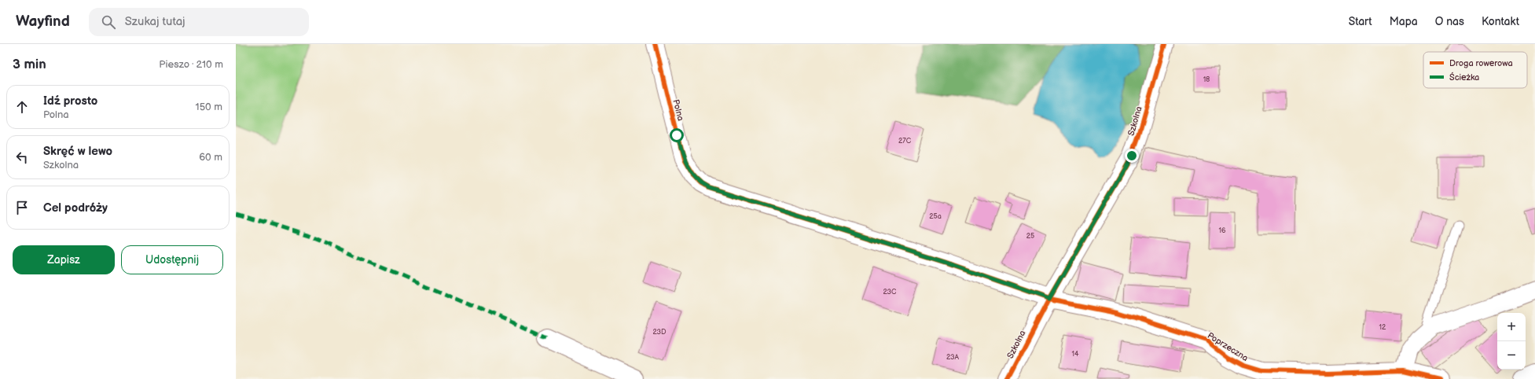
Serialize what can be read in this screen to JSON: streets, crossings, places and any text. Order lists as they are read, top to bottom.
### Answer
{
  "streets": {
    "street": ["Polna", "Szkolna", "Poprzeczna"]
  },
  "crossings": [
    ["Polna", "Szkolna"],
    ["Polna", "Poprzeczna"],
    ["Szkolna", "Poprzeczna"]
  ],
  "house_numbers": [
    "18",
    "27C",
    "25a",
    "16",
    "25",
    "23C",
    "12",
    "23D",
    "14",
    "23A"
  ],
  "legend": ["Droga rowerowa", "Ścieżka"],
  "page": {
    "header": "Wayfind",
    "search": "Szukaj tutaj",
    "nav": [
      "Start",
      "Mapa",
      "O nas",
      "Kontakt"
    ],
    "heading": ["3 min", "Pieszo · 210 m"],
    "list": [
      ["Idź prosto", "Polna", "150 m"],
      ["Skręć w lewo", "Szkolna", "60 m"],
      "Cel podróży"
    ],
    "buttons": ["Zapisz", "Udostępnij"],
    "map_buttons": ["+", "−"]
  }
}
